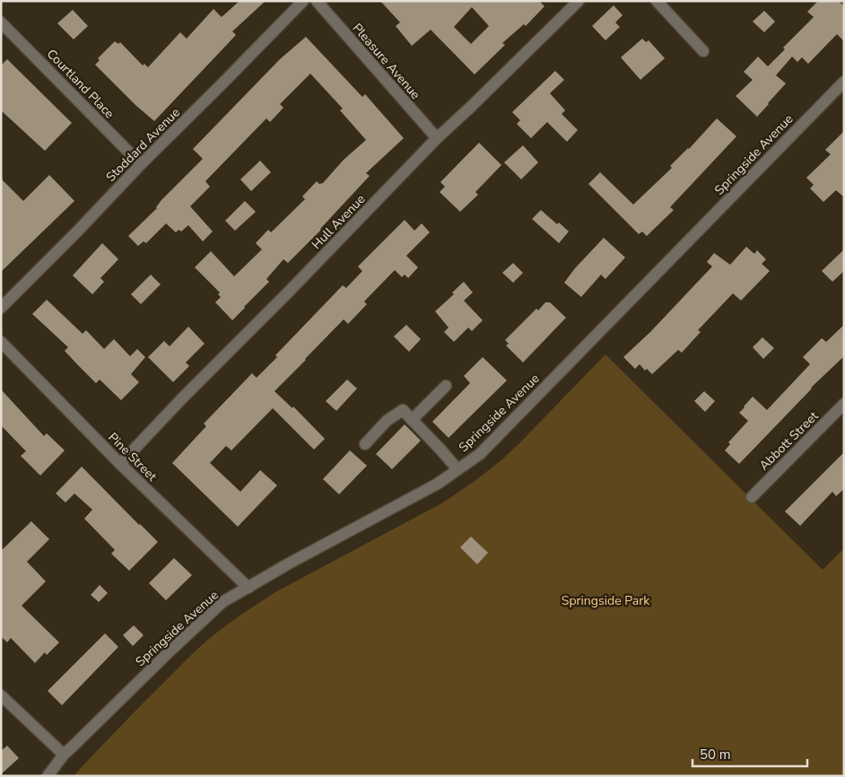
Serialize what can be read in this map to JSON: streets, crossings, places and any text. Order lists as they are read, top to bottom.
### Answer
{
  "streets": {
    "street": [
      "Pleasure Avenue",
      "Courtland Place",
      "Stoddard Avenue",
      "Springside Avenue",
      "Hull Avenue",
      "Abbott Street",
      "Pine Street"
    ]
  },
  "crossings": [
    ["Pleasure Avenue", "Hull Avenue"],
    ["Courtland Place", "Stoddard Avenue"],
    ["Springside Avenue", "Pine Street"],
    ["Hull Avenue", "Pine Street"]
  ],
  "parks": ["Springside Park"],
  "scale_bar": "50 m"
}
